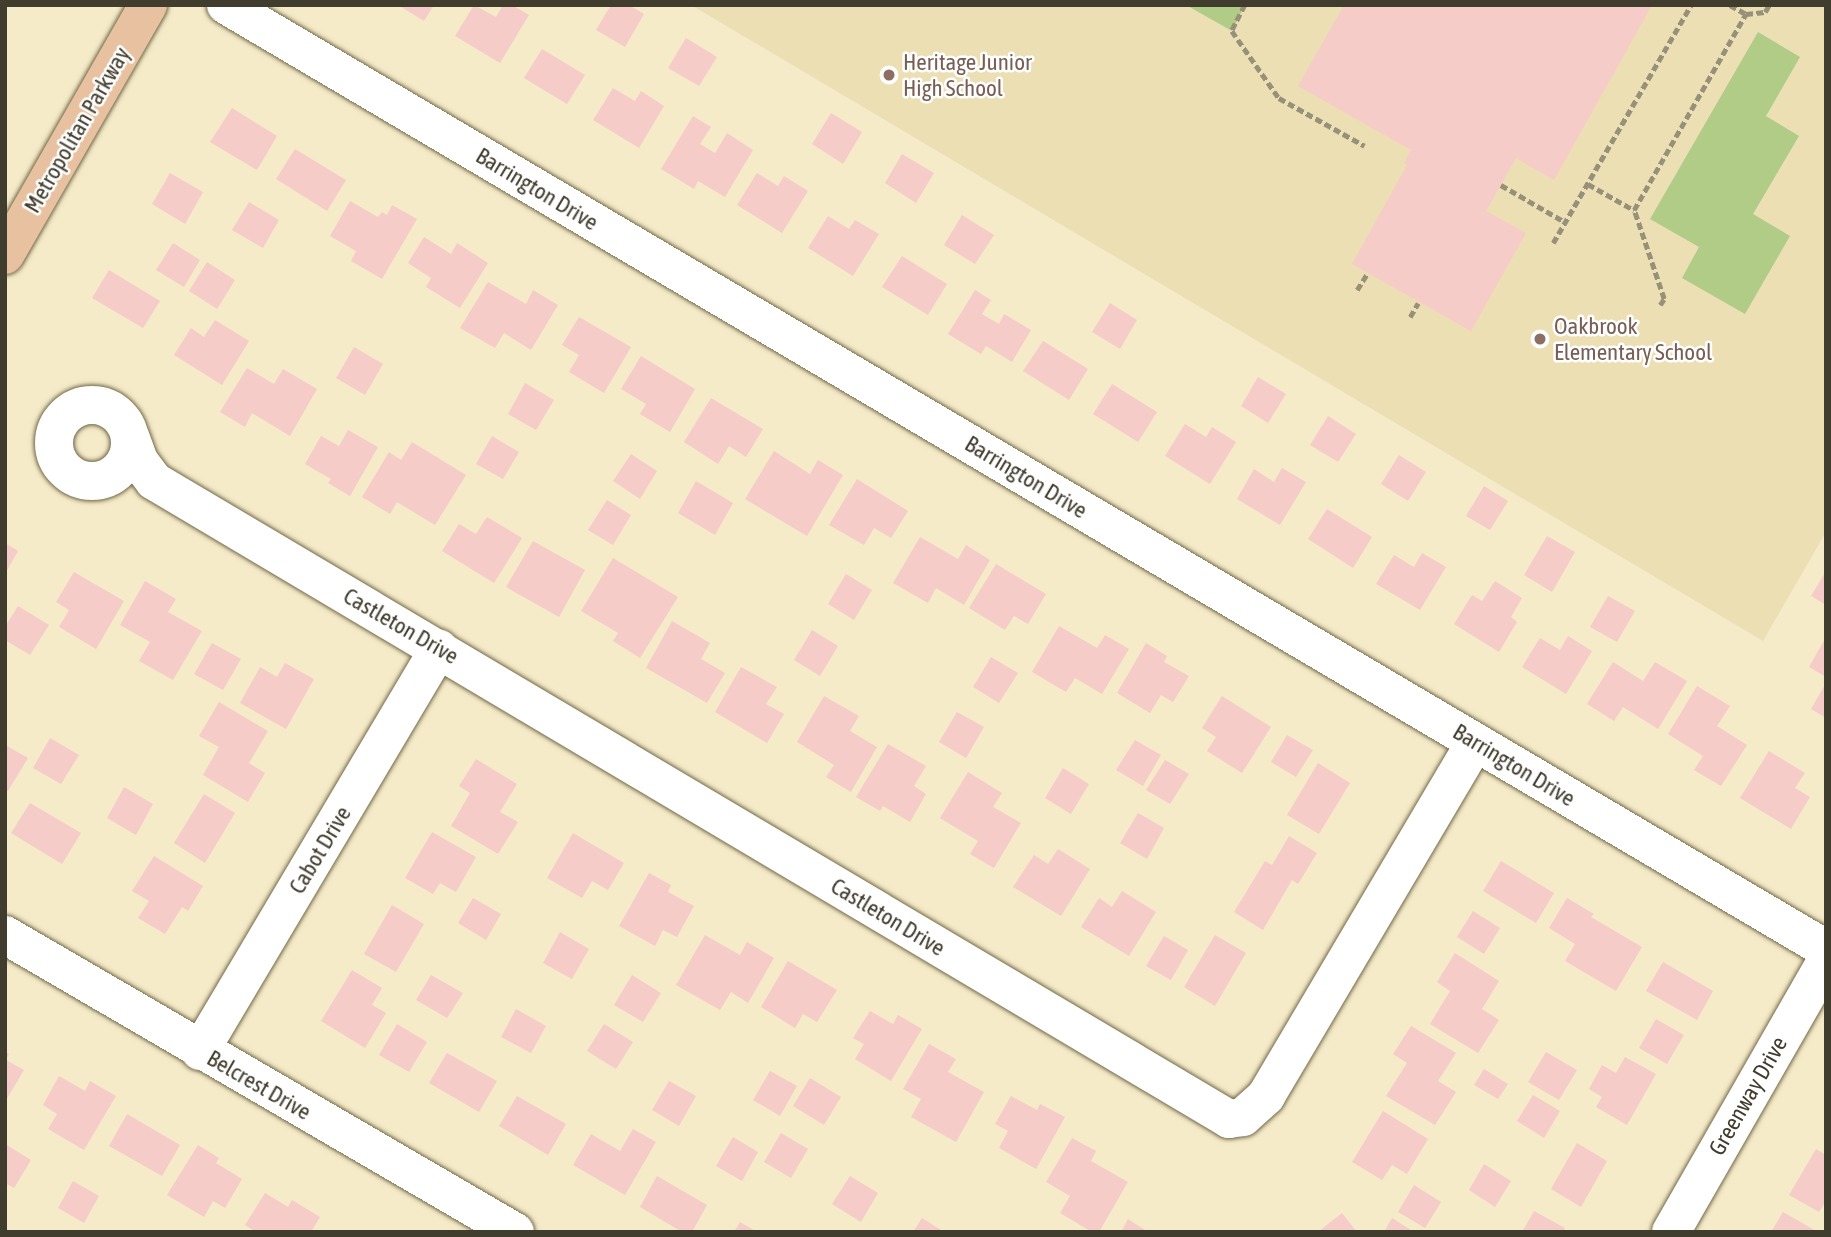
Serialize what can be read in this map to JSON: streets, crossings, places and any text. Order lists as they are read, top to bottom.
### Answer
{
  "streets": {
    "main road": ["Metropolitan Parkway"],
    "street": [
      "Barrington Drive",
      "Castleton Drive",
      "Cabot Drive",
      "Belcrest Drive",
      "Greenway Drive"
    ]
  },
  "crossings": [
    ["Barrington Drive", "Castleton Drive"],
    ["Castleton Drive", "Cabot Drive"],
    ["Cabot Drive", "Belcrest Drive"]
  ],
  "places": ["Heritage Junior High School", "Oakbrook Elementary School"]
}
